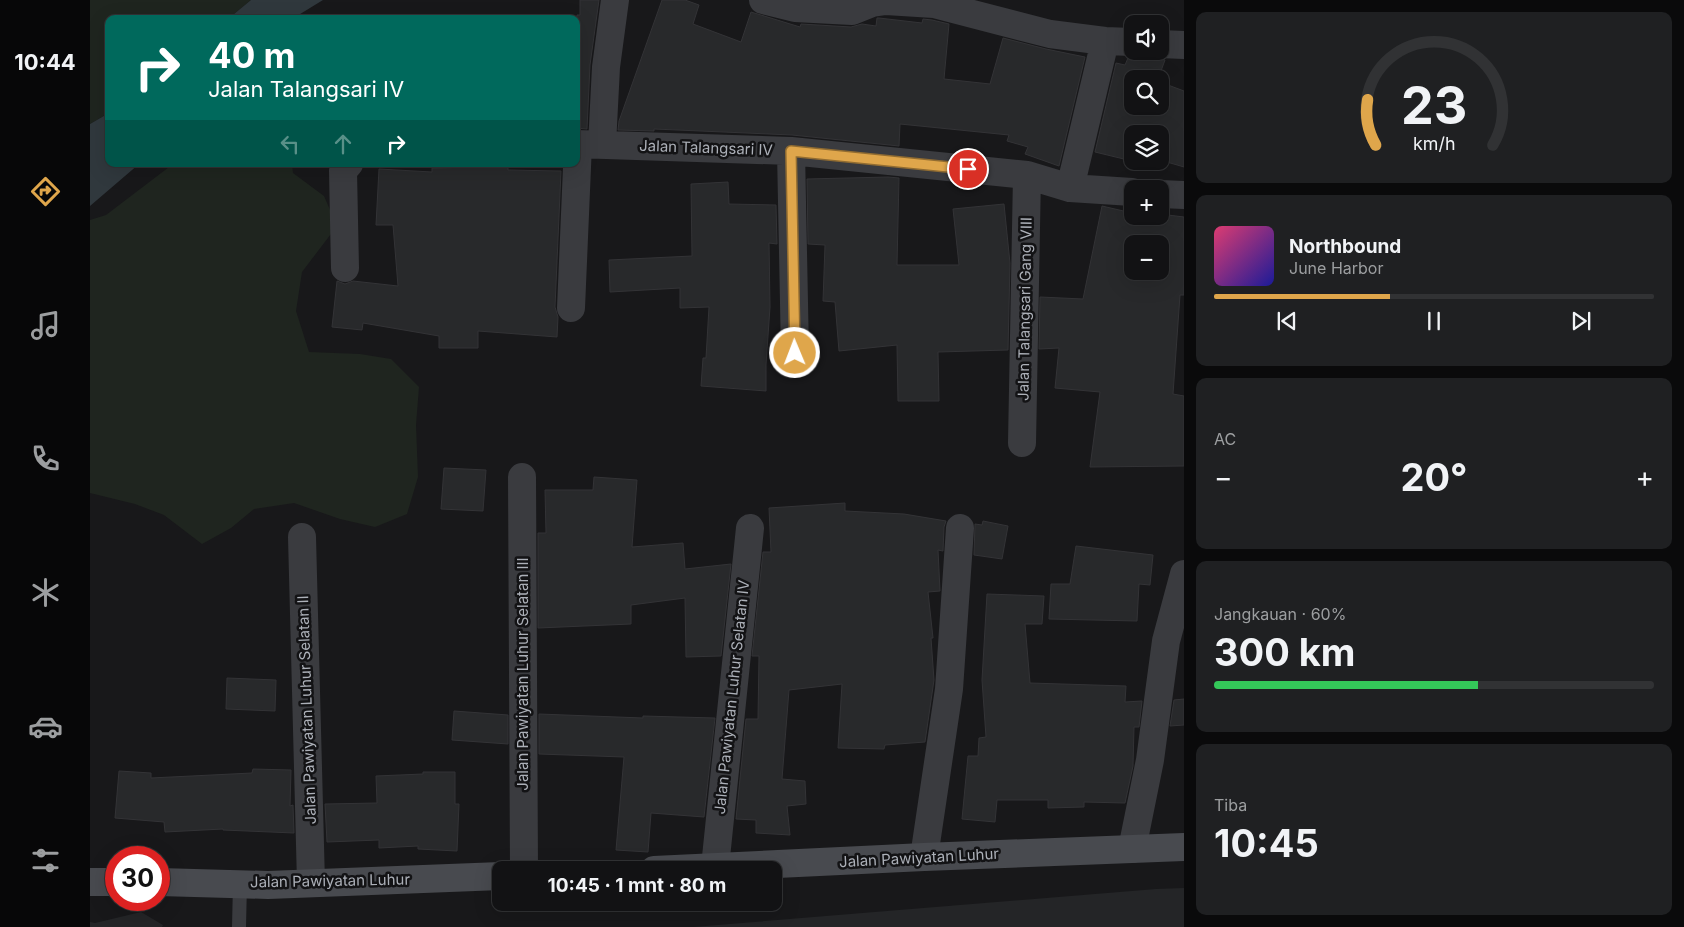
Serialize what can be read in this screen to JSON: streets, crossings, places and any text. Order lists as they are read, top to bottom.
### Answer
{
  "streets": {
    "main road": ["Jalan Pawiyatan Luhur"],
    "street": [
      "Jalan Talangsari IV",
      "Jalan Talangsari Gang VIII",
      "Jalan Pawiyatan Luhur Selatan III",
      "Jalan Pawiyatan Luhur Selatan IV",
      "Jalan Pawiyatan Luhur Selatan II"
    ]
  },
  "crossings": [
    ["Jalan Talangsari IV", "Jalan Talangsari Gang VIII"],
    ["Jalan Pawiyatan Luhur Selatan II", "Jalan Pawiyatan Luhur"]
  ],
  "page": {
    "tabs": "10:44",
    "map_buttons": ["+", "−"],
    "turn": ["40 m", "Jalan Talangsari IV"],
    "song": ["Northbound", "June Harbor"],
    "tile": [
      "AC",
      ["Jangkauan · 60%", "300 km"],
      ["Tiba", "10:45"]
    ],
    "heat": ["−", "20°", "+"],
    "limit": "30",
    "trip": "10:45 · 1 mnt · 80 m",
    "gauge": ["23", "km/h"]
  }
}
